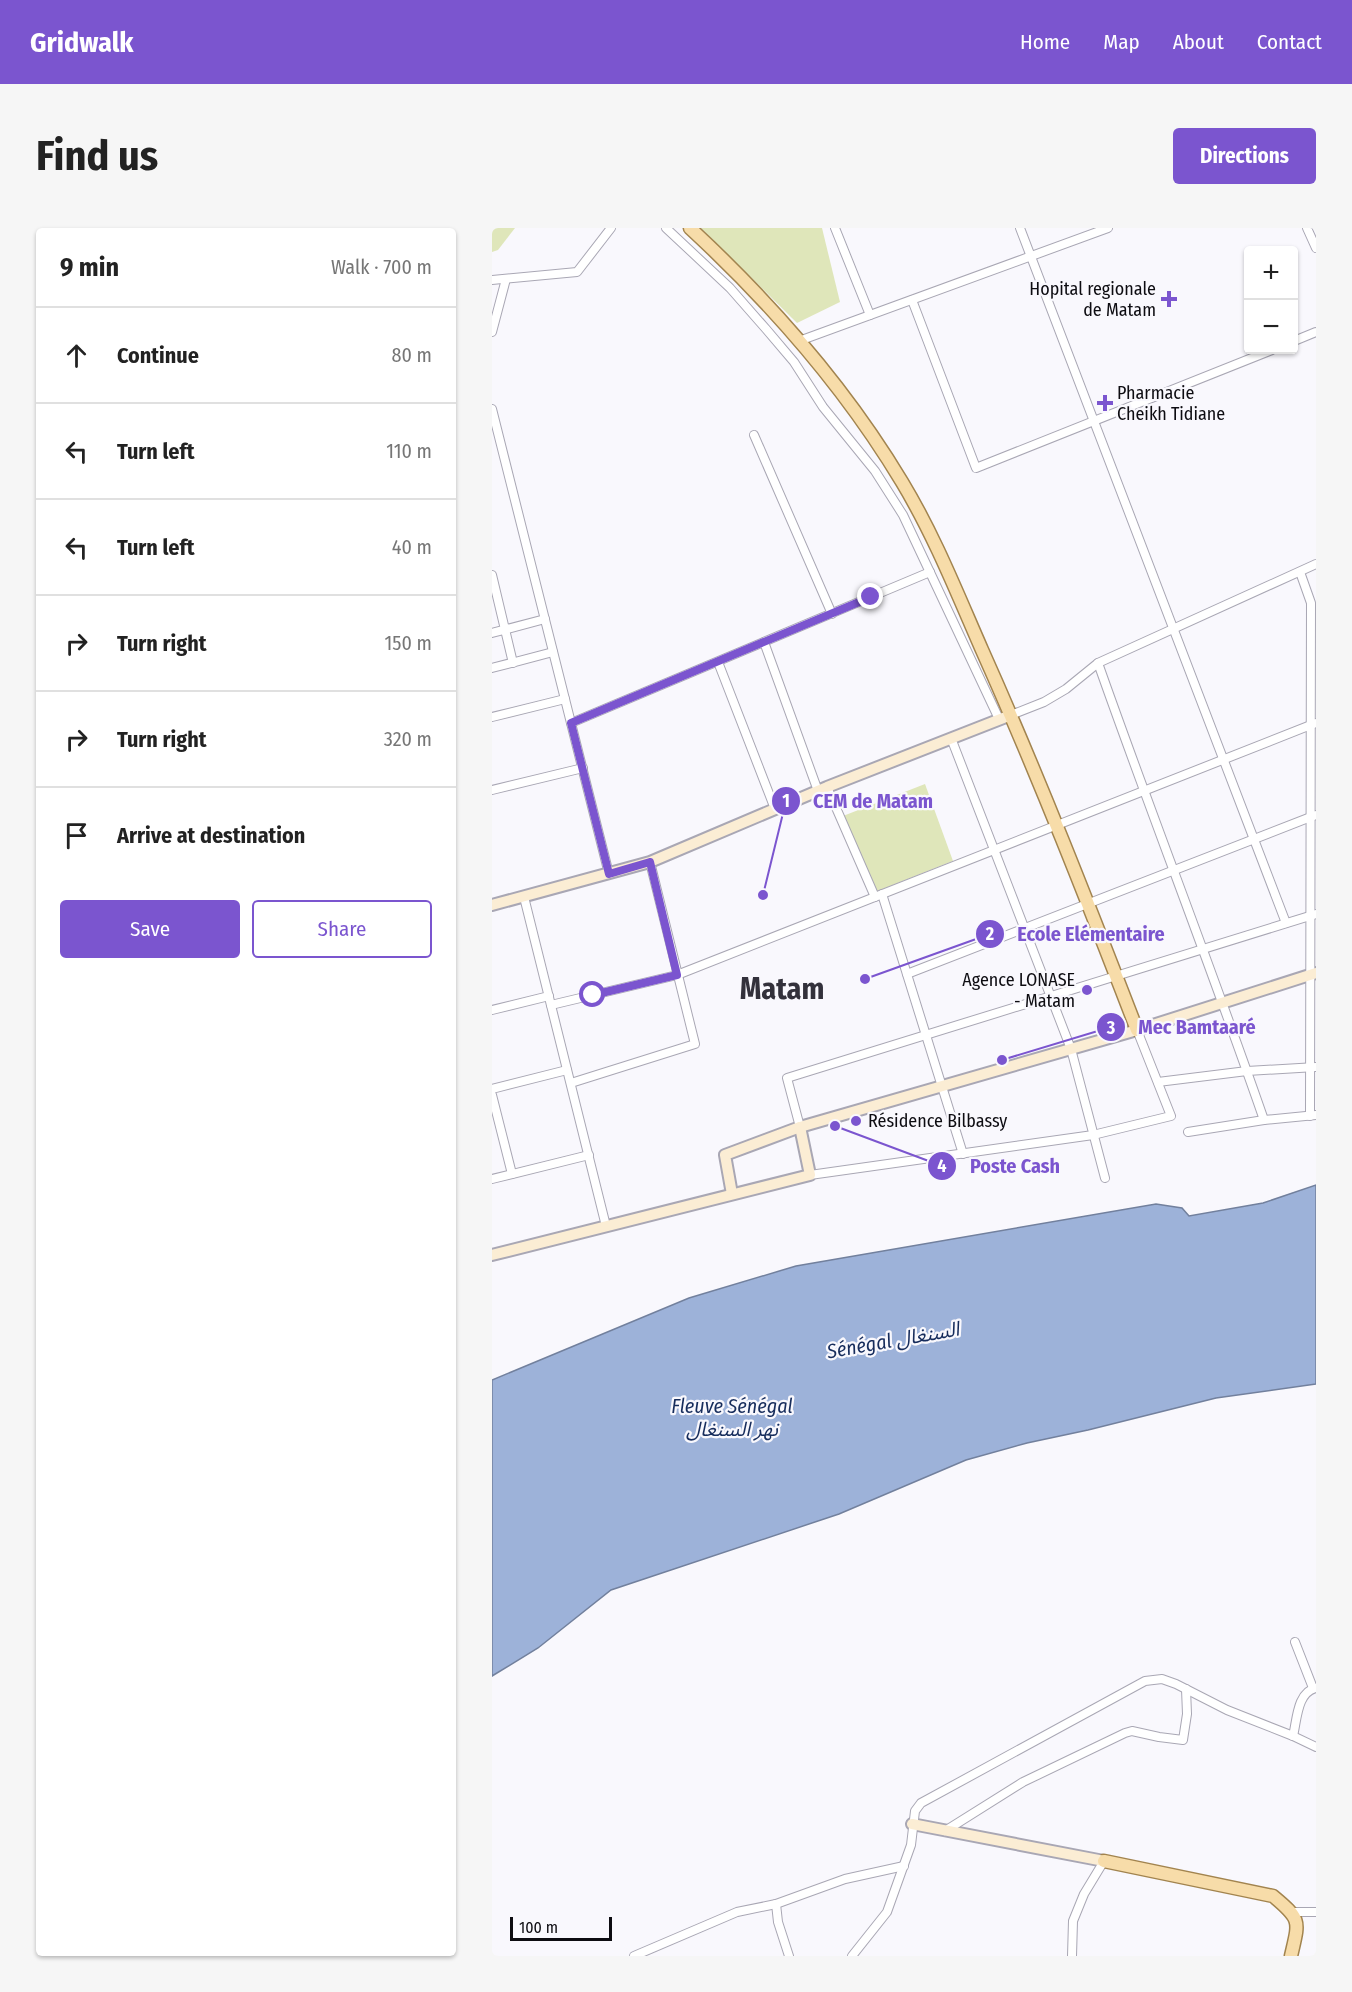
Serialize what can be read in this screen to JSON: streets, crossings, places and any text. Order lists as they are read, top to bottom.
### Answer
{
  "districts": ["Matam"],
  "water": ["Sénégal السنغال", "Fleuve Sénégal نهر السنغال"],
  "places": {
    "health": ["Hopital regionale de Matam", "Pharmacie Cheikh Tidiane"],
    "other": [
      "CEM de Matam",
      "Ecole Elémentaire",
      "Agence LONASE - Matam",
      "Mec Bamtaaré",
      "Résidence Bilbassy",
      "Poste Cash"
    ]
  },
  "scale_bar": "100 m",
  "page": {
    "header": "Gridwalk",
    "nav": [
      "Home",
      "Map",
      "About",
      "Contact"
    ],
    "buttons": [
      "Directions",
      ["Save", "Share"]
    ],
    "title": "Find us",
    "heading": ["9 min", "Walk · 700 m"],
    "map_buttons": ["+", "−"],
    "list": [
      ["Continue", "80 m"],
      ["Turn left", "110 m"],
      ["Turn left", "40 m"],
      ["Turn right", "150 m"],
      ["Turn right", "320 m"],
      "Arrive at destination"
    ],
    "scale": "100 m"
  }
}
